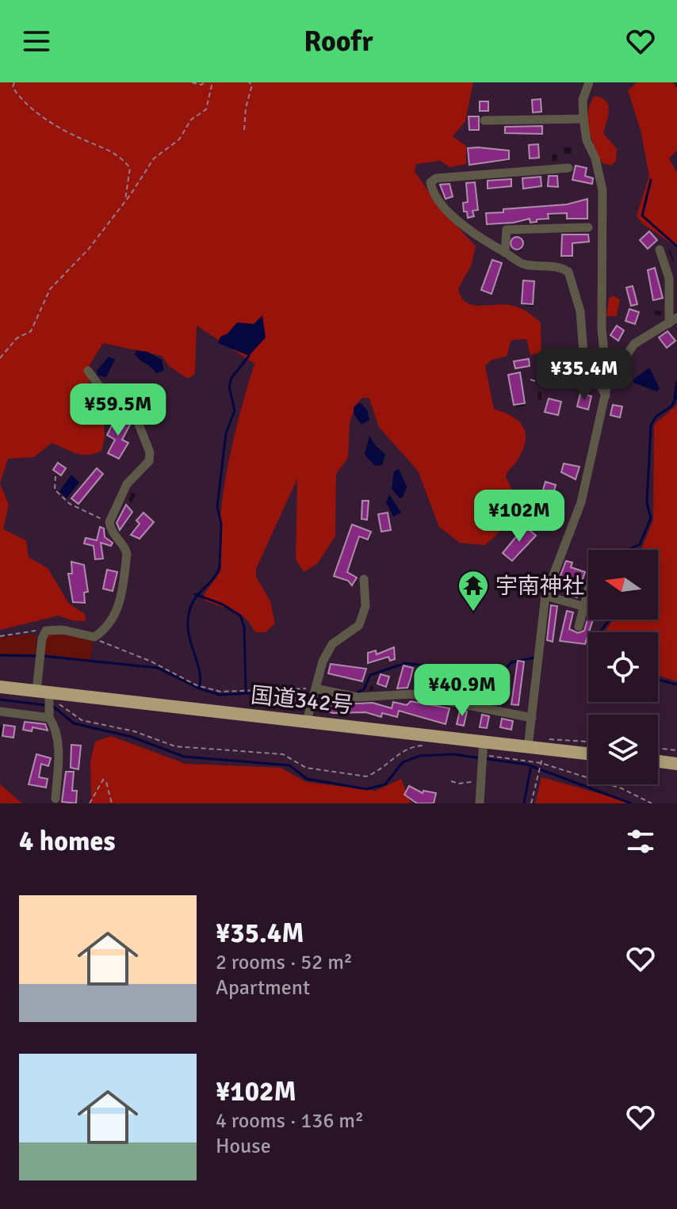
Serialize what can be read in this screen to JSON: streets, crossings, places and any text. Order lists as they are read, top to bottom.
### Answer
{
  "streets": {
    "highway": ["国道342号"]
  },
  "places": {
    "temple": ["宇南神社"]
  },
  "north": "left",
  "page": {
    "header": "Roofr",
    "price": [
      "¥35.4M",
      "¥59.5M",
      "¥102M",
      "¥40.9M"
    ],
    "heading": "4 homes",
    "list": [
      {
        "name": "¥35.4M",
        "note": "2 rooms · 52 m² · Apartment"
      },
      {
        "name": "¥102M",
        "note": "4 rooms · 136 m² · House"
      }
    ]
  }
}
